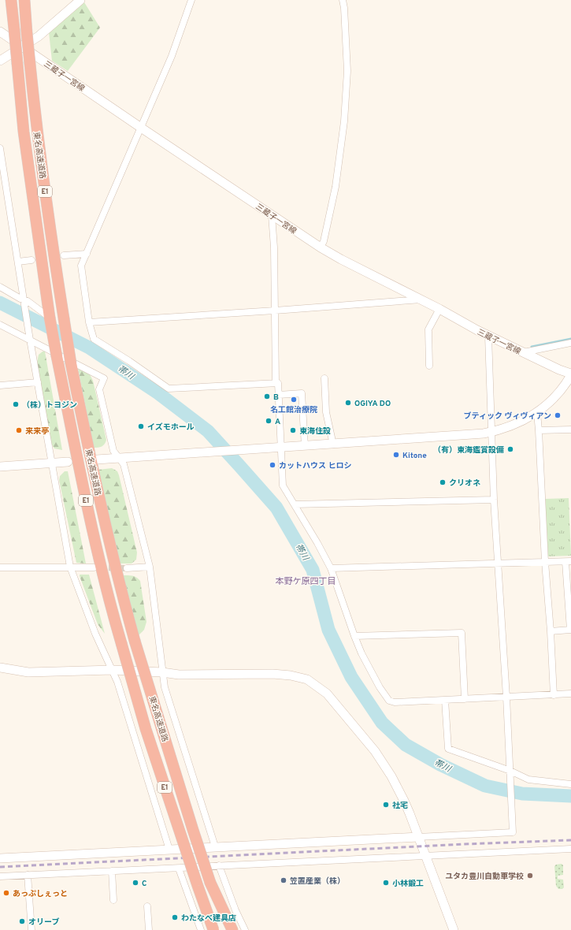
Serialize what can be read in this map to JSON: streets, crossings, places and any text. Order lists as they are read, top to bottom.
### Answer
{
  "streets": {
    "highway": ["東名高速道路", "E1"],
    "street": ["三蔵子一宮線"]
  },
  "districts": ["本野ケ原四丁目"],
  "water": ["帯川"],
  "places": [
    "B",
    "名工館治療院",
    "OGIYA DO",
    "（株）トヨジン",
    "ブティック ヴィヴィアン",
    "A",
    "イズモホール",
    "来来亭",
    "東海住設",
    "（有）東海鑑賞設備",
    "Kitone",
    "カットハウス ヒロシ",
    "クリオネ",
    "社宅",
    "ユタカ豊川自動車学校",
    "笠置産業（株）",
    "C",
    "小林鍛工",
    "あっぷしぇっと",
    "わたなべ建具店",
    "オリーブ"
  ]
}
